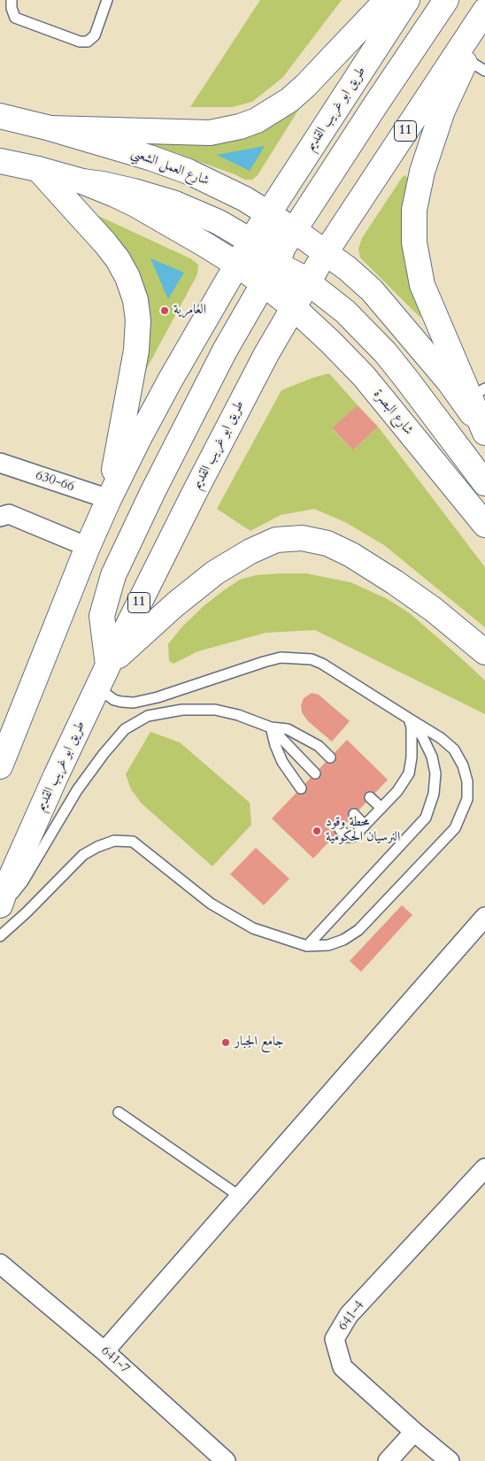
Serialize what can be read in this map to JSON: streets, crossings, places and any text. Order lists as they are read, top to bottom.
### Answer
{
  "streets": {
    "main road": [
      "طريق ابو غريب القديم",
      "11",
      "شارع العمل الشعبي",
      "شارع البصرة"
    ],
    "street": ["630-66", "641-4", "641-7"]
  },
  "crossings": [
    ["طريق ابو غريب القديم", "شارع العمل الشعبي"],
    ["طريق ابو غريب القديم", "شارع البصرة"],
    ["طريق ابو غريب القديم", "630-66"]
  ],
  "places": ["العامرية", "محطة وقود النرسيان الحكومية", "جامع الجبار"]
}
